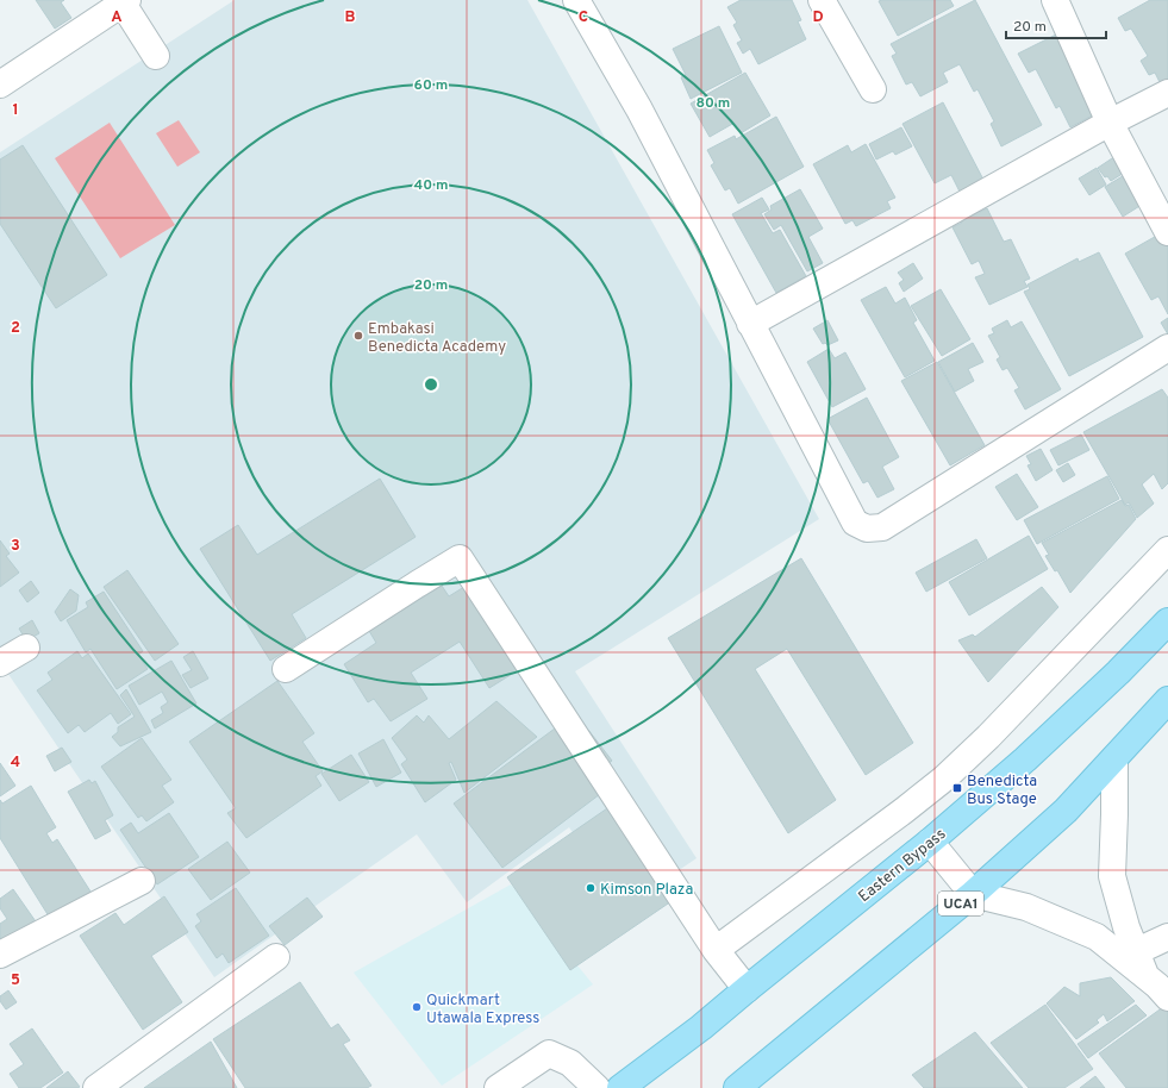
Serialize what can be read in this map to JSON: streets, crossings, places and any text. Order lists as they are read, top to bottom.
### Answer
{
  "streets": {
    "main road": ["Eastern Bypass", "UCA1"]
  },
  "places": {
    "other": ["Embakasi Benedicta Academy", "Kimson Plaza", "Quickmart Utawala Express"],
    "transit": ["Benedicta Bus Stage"]
  },
  "scale_bar": "20 m",
  "grid": {
    "columns": [
      "A",
      "B",
      "C",
      "D"
    ],
    "rows": [
      "1",
      "2",
      "3",
      "4",
      "5"
    ]
  },
  "rings": [
    "60 m",
    "80 m",
    "40 m",
    "20 m"
  ]
}
